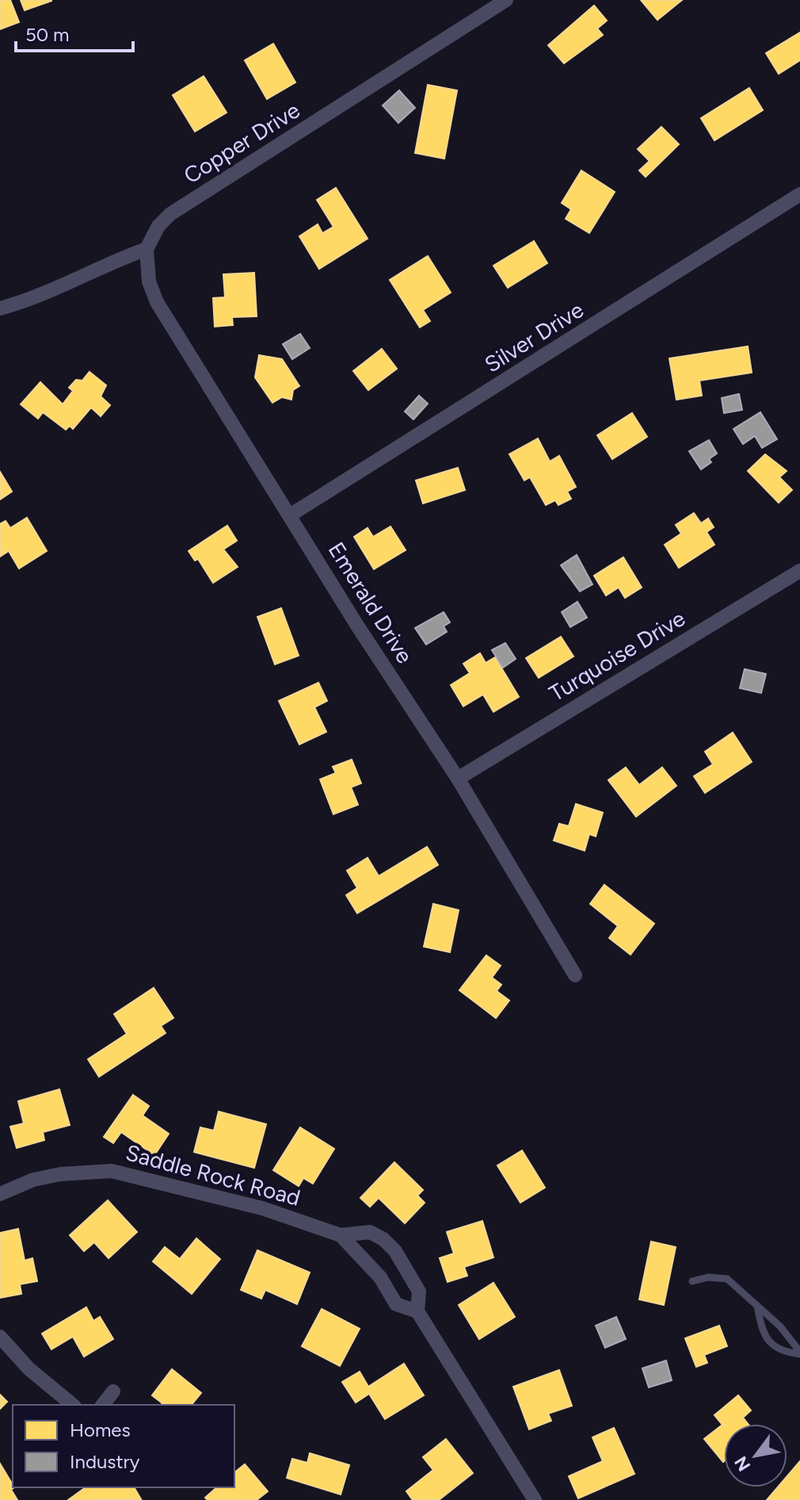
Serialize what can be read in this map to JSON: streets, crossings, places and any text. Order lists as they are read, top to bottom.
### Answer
{
  "streets": {
    "street": [
      "Copper Drive",
      "Silver Drive",
      "Emerald Drive",
      "Turquoise Drive",
      "Saddle Rock Road"
    ]
  },
  "crossings": [
    ["Copper Drive", "Emerald Drive"],
    ["Silver Drive", "Emerald Drive"],
    ["Emerald Drive", "Turquoise Drive"]
  ],
  "legend": ["Homes", "Industry"],
  "scale_bar": "50 m",
  "north": "bottom left"
}
